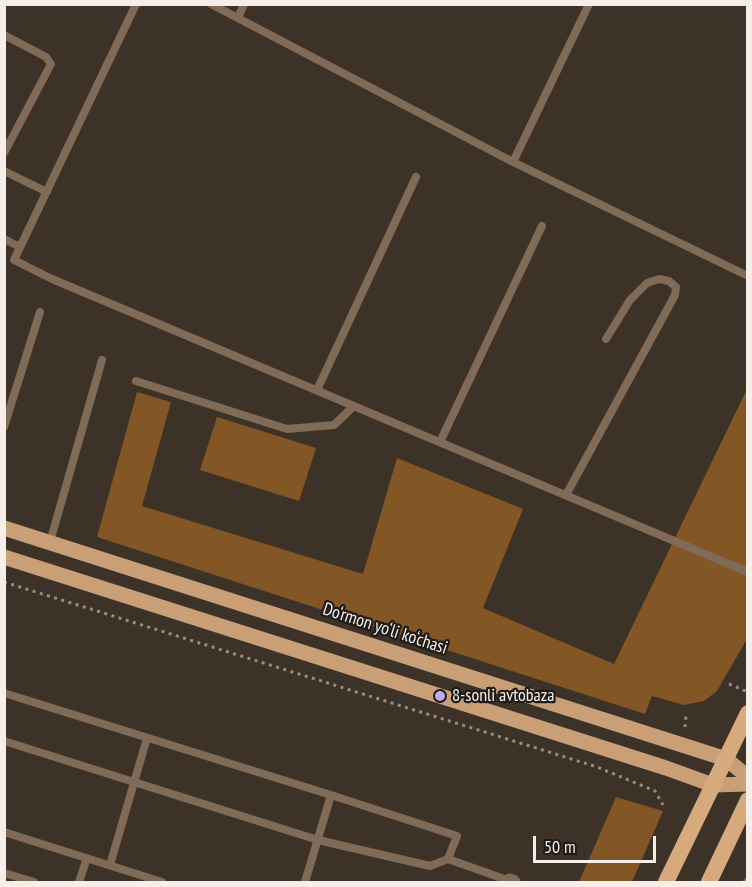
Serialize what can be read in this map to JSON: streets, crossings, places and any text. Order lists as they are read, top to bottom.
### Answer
{
  "streets": {
    "main road": ["Do‘rmon yo‘li ko‘chasi"]
  },
  "places": ["8-sonli avtobaza"],
  "scale_bar": "50 m"
}
